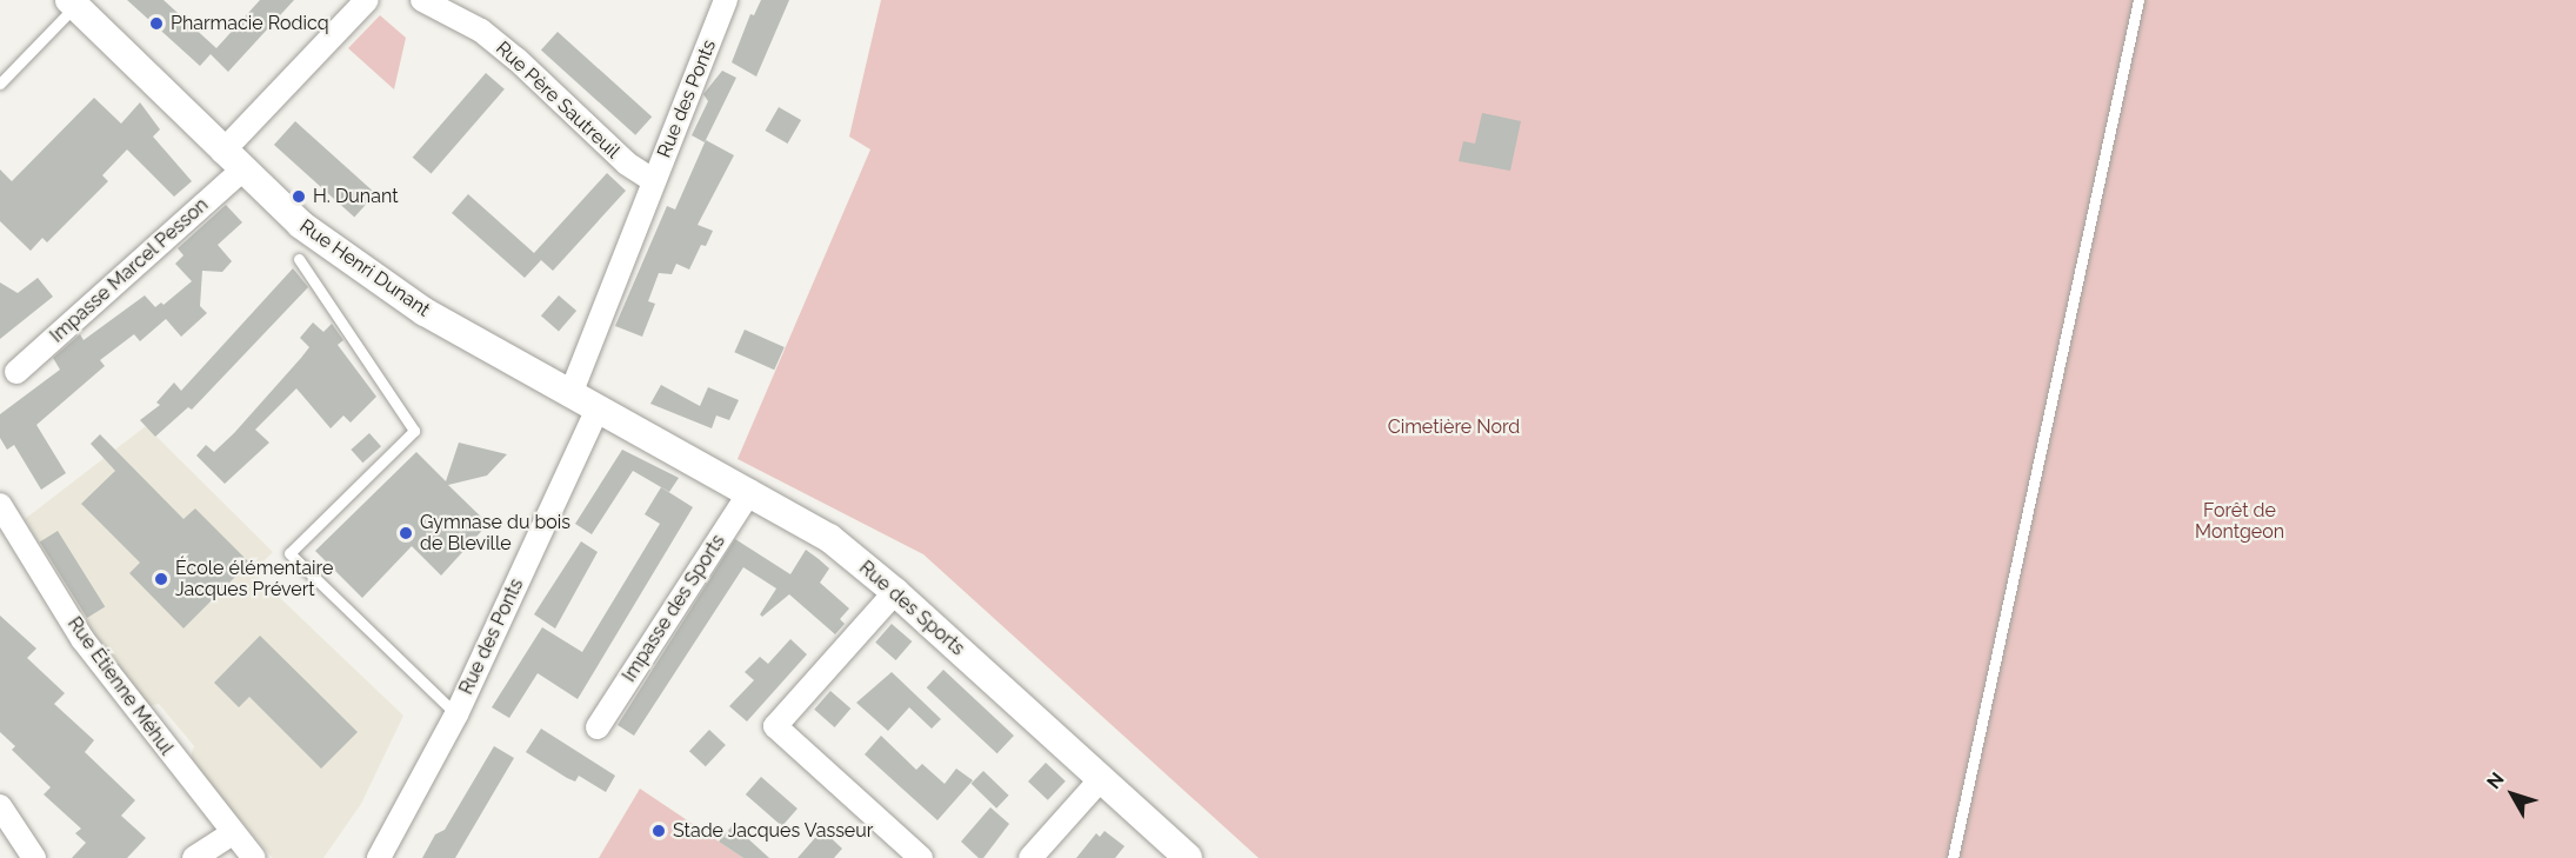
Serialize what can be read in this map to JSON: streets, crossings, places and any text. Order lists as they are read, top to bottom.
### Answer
{
  "streets": {
    "street": [
      "Rue des Ponts",
      "Rue Père Sautreuil",
      "Rue Henri Dunant",
      "Impasse Marcel Pesson",
      "Impasse des Sports",
      "Rue des Sports",
      "Rue Étienne Méhul"
    ]
  },
  "crossings": [
    ["Rue des Ponts", "Rue Père Sautreuil"],
    ["Rue des Ponts", "Rue Henri Dunant"],
    ["Rue des Ponts", "Rue des Sports"],
    ["Rue Henri Dunant", "Impasse Marcel Pesson"],
    ["Rue Henri Dunant", "Rue des Sports"],
    ["Impasse des Sports", "Rue des Sports"]
  ],
  "parks": ["Cimetière Nord", "Forêt de Montgeon"],
  "places": [
    "Pharmacie Rodicq",
    "H. Dunant",
    "Gymnase du bois de Bleville",
    "École élémentaire Jacques Prévert",
    "Stade Jacques Vasseur"
  ],
  "north": "top left"
}
